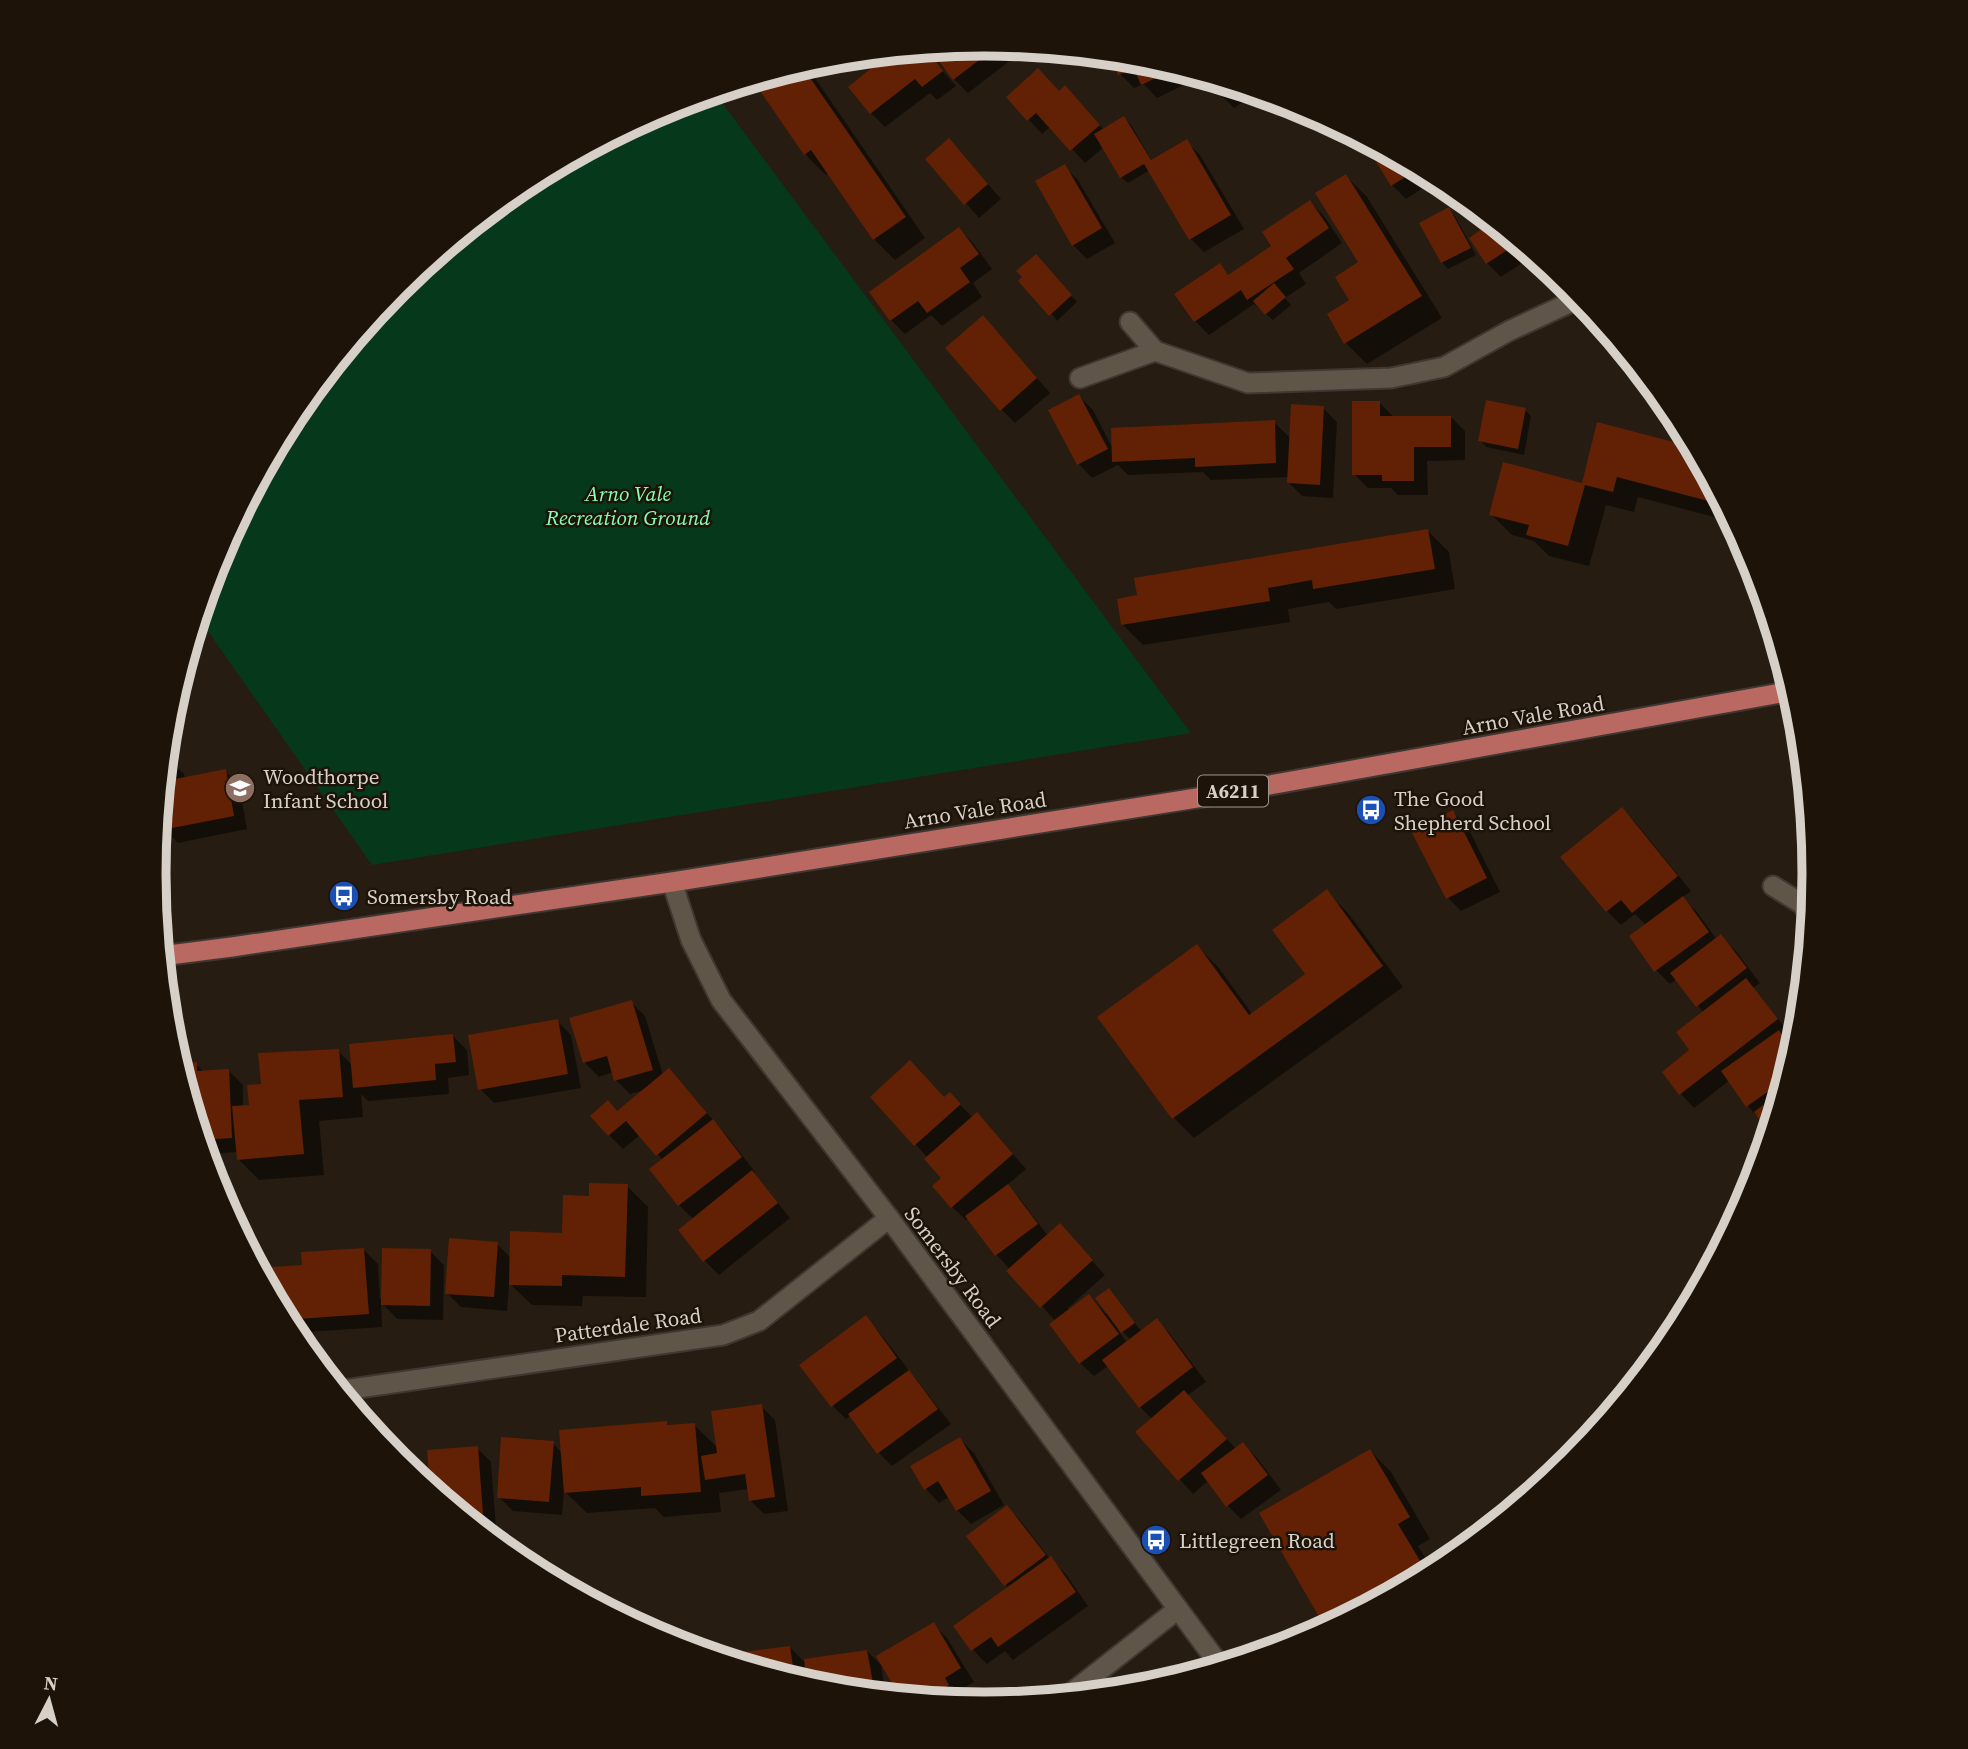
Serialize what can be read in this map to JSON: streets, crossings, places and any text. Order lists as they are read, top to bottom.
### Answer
{
  "streets": {
    "main road": ["Arno Vale Road", "A6211"],
    "street": ["Somersby Road", "Patterdale Road"]
  },
  "crossings": [
    ["Arno Vale Road", "Somersby Road"],
    ["Somersby Road", "Patterdale Road"]
  ],
  "parks": ["Arno Vale Recreation Ground"],
  "places": {
    "school or university": ["Woodthorpe Infant School"],
    "bus stop": ["The Good Shepherd School", "Somersby Road", "Littlegreen Road"]
  },
  "north": "top"
}
